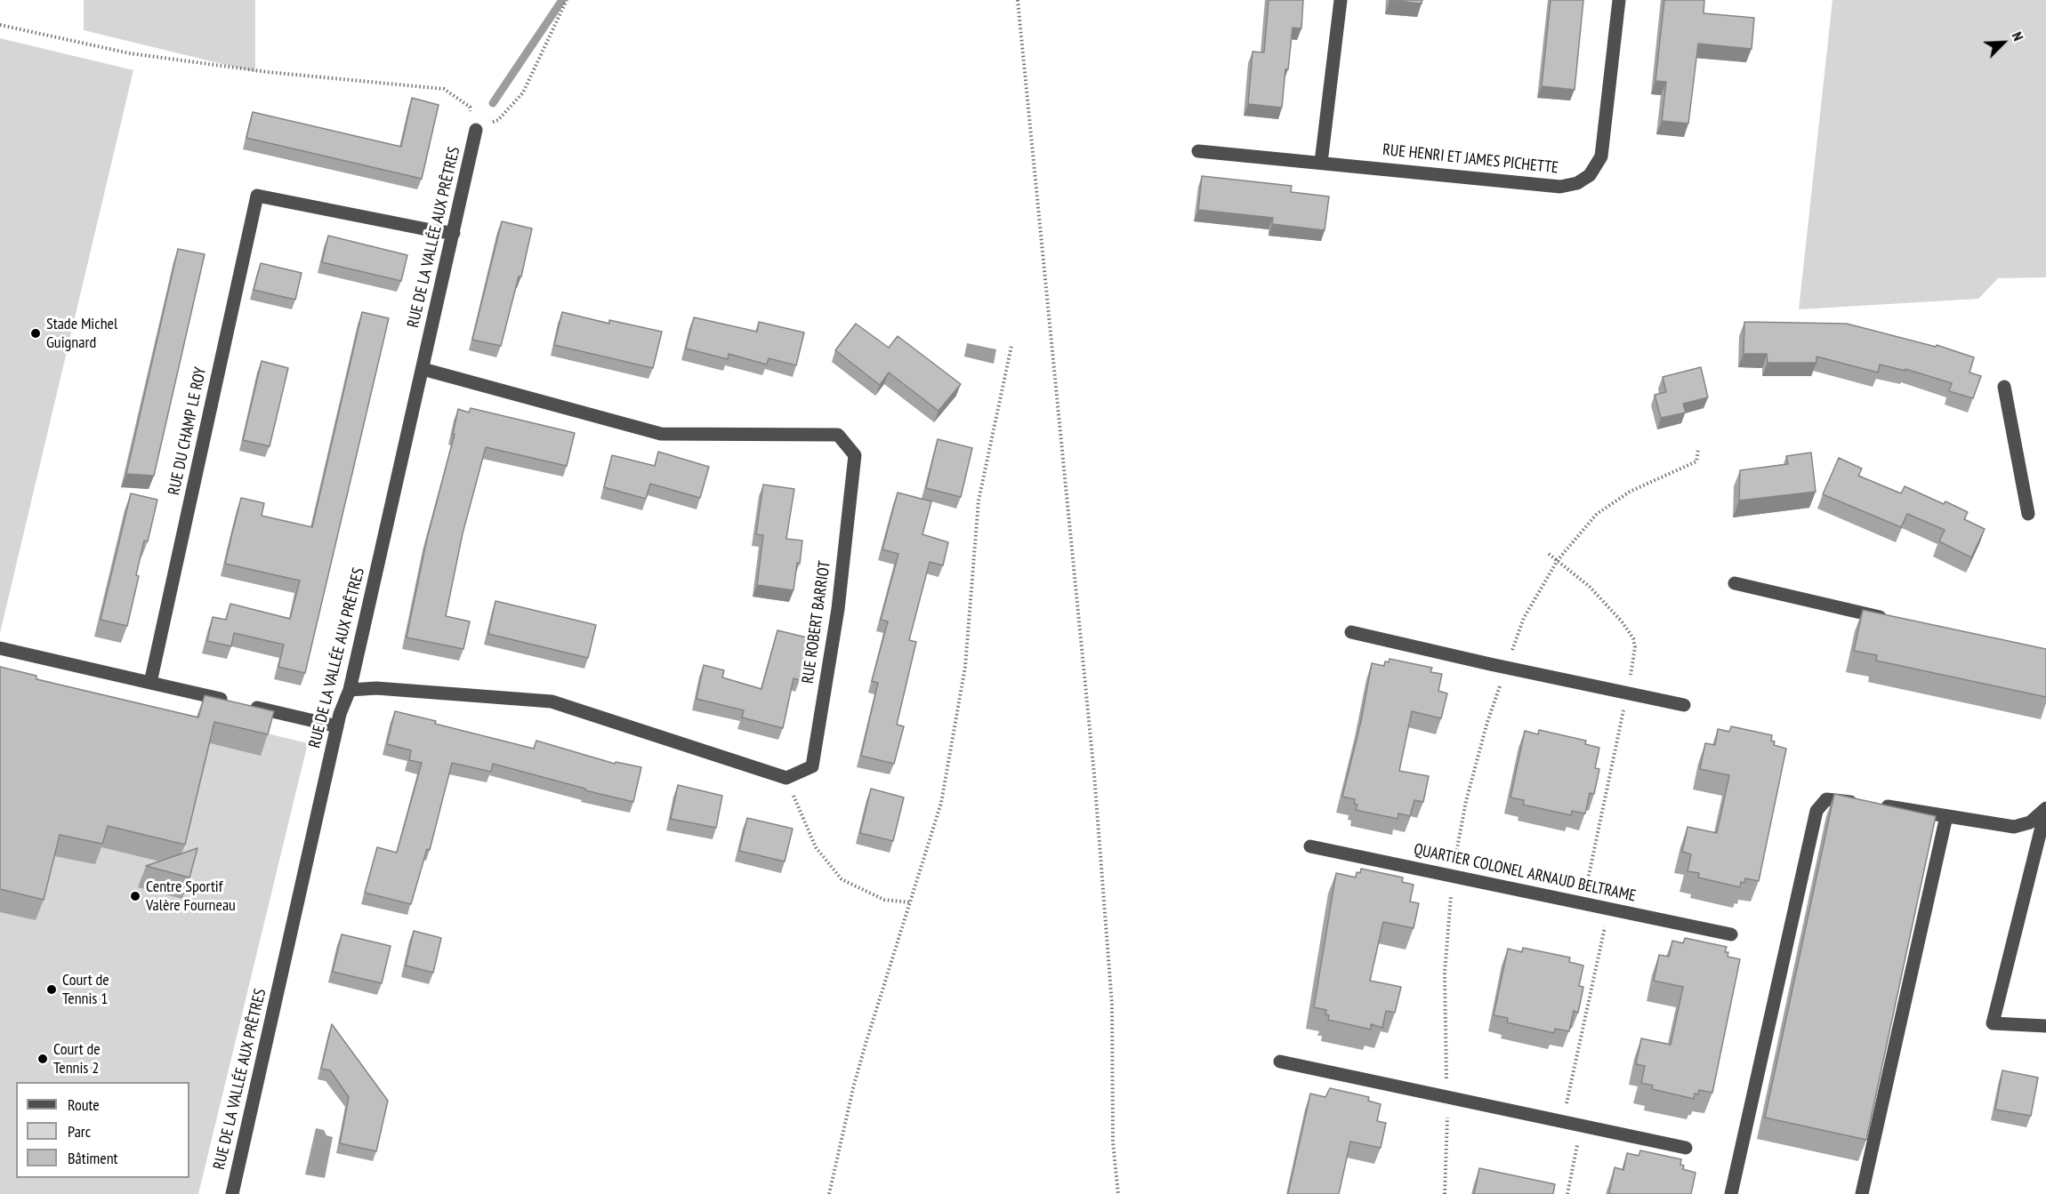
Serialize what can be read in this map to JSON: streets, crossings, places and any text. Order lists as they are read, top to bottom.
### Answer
{
  "streets": {
    "street": [
      "RUE HENRI ET JAMES PICHETTE",
      "RUE DE LA VALLÉE AUX PRÊTRES",
      "RUE DU CHAMP LE ROY",
      "RUE ROBERT BARRIOT",
      "QUARTIER COLONEL ARNAUD BELTRAME"
    ]
  },
  "crossings": [
    ["RUE DE LA VALLÉE AUX PRÊTRES", "RUE DU CHAMP LE ROY"],
    ["RUE DE LA VALLÉE AUX PRÊTRES", "RUE ROBERT BARRIOT"]
  ],
  "places": [
    "Stade Michel Guignard",
    "Centre Sportif Valère Fourneau",
    "Court de Tennis 1",
    "Court de Tennis 2"
  ],
  "legend": ["Route", "Parc", "Bâtiment"],
  "north": "top right"
}
